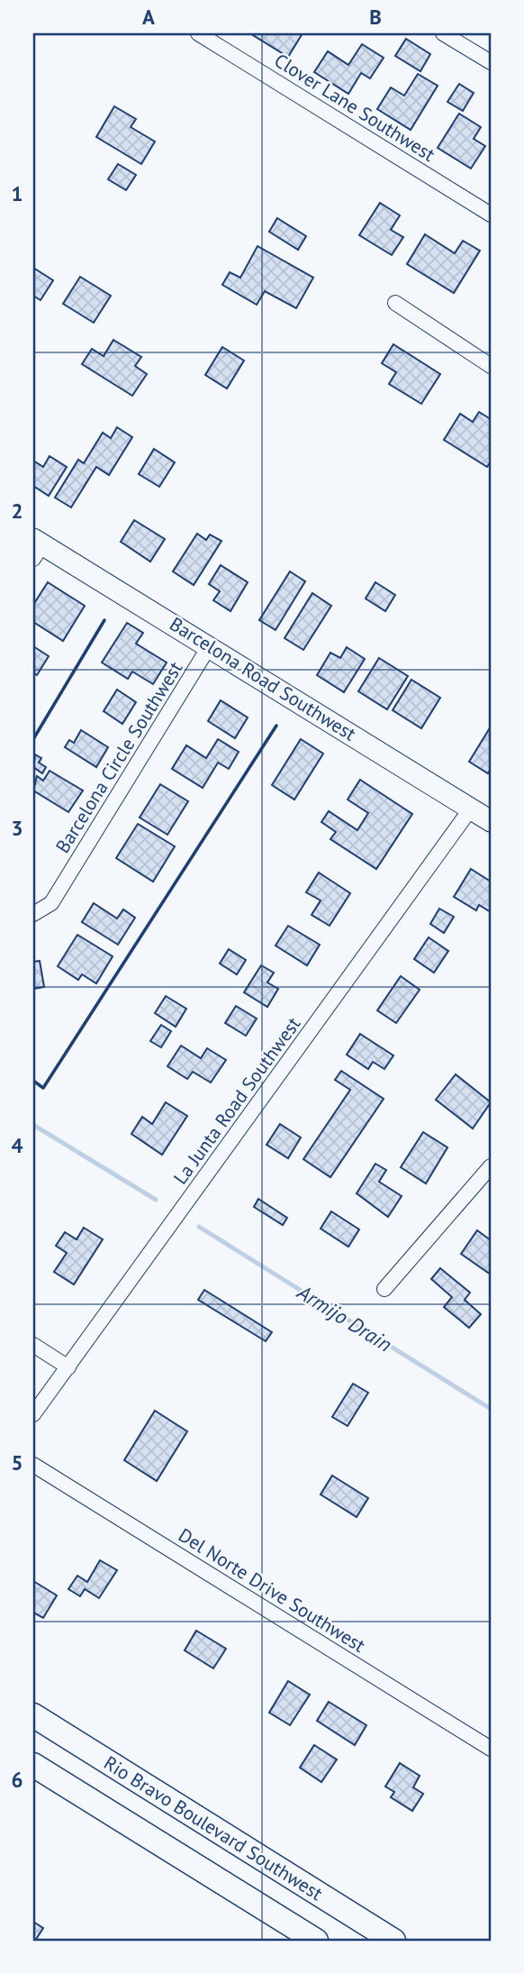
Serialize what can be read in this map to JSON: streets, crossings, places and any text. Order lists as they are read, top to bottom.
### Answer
{
  "streets": {
    "main road": ["Rio Bravo Boulevard Southwest"],
    "street": [
      "Clover Lane Southwest",
      "Barcelona Road Southwest",
      "Barcelona Circle Southwest",
      "La Junta Road Southwest",
      "Del Norte Drive Southwest"
    ]
  },
  "crossings": [
    ["Barcelona Road Southwest", "Barcelona Circle Southwest"],
    ["Barcelona Road Southwest", "La Junta Road Southwest"]
  ],
  "water": ["Armijo Drain"],
  "grid": {
    "columns": ["A", "B"],
    "rows": [
      "1",
      "2",
      "3",
      "4",
      "5",
      "6"
    ]
  }
}
